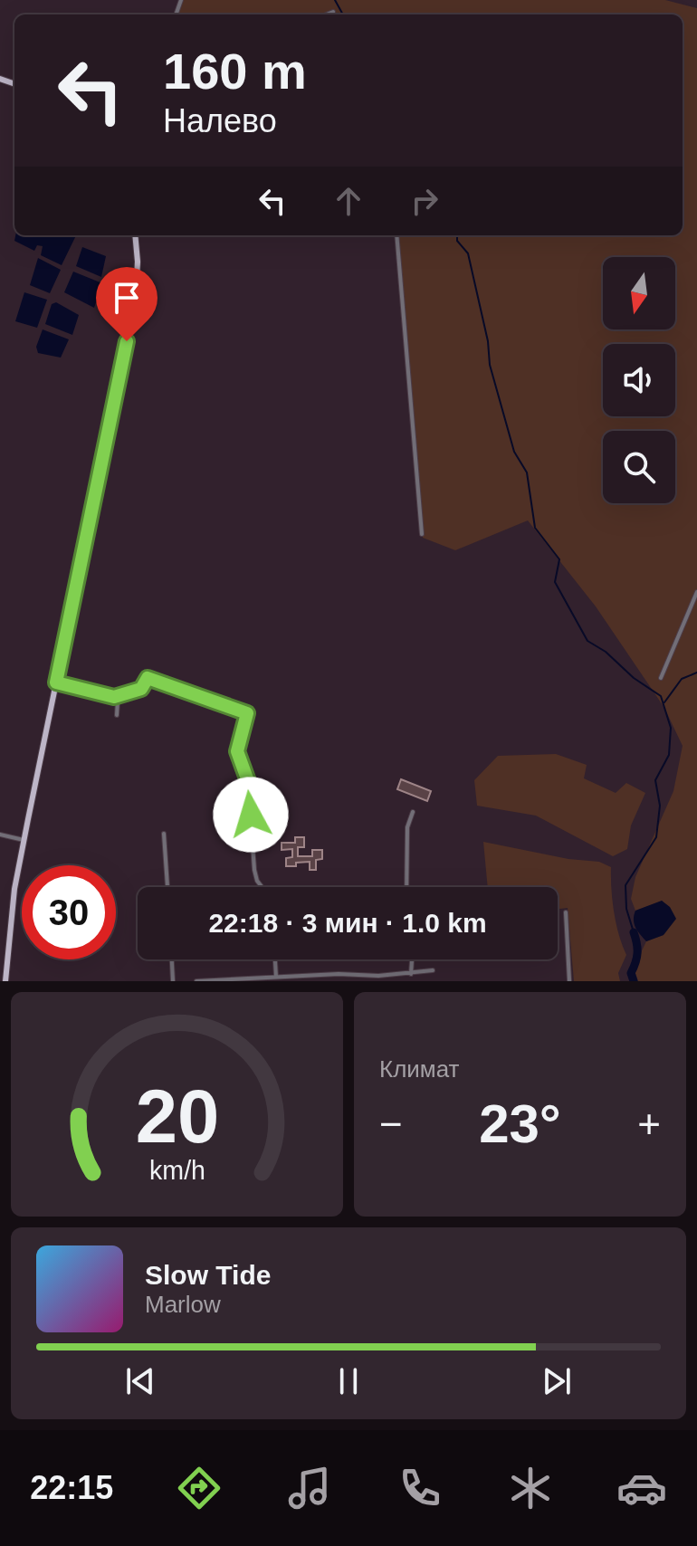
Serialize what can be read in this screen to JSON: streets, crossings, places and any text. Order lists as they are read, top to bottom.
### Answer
{
  "north": "bottom",
  "page": {
    "turn": ["160 m", "Налево"],
    "limit": "30",
    "trip": "22:18 · 3 мин · 1.0 km",
    "tile": "Климат",
    "heat": ["−", "23°", "+"],
    "song": ["Slow Tide", "Marlow"],
    "tabs": "22:15",
    "gauge": ["20", "km/h"]
  }
}
